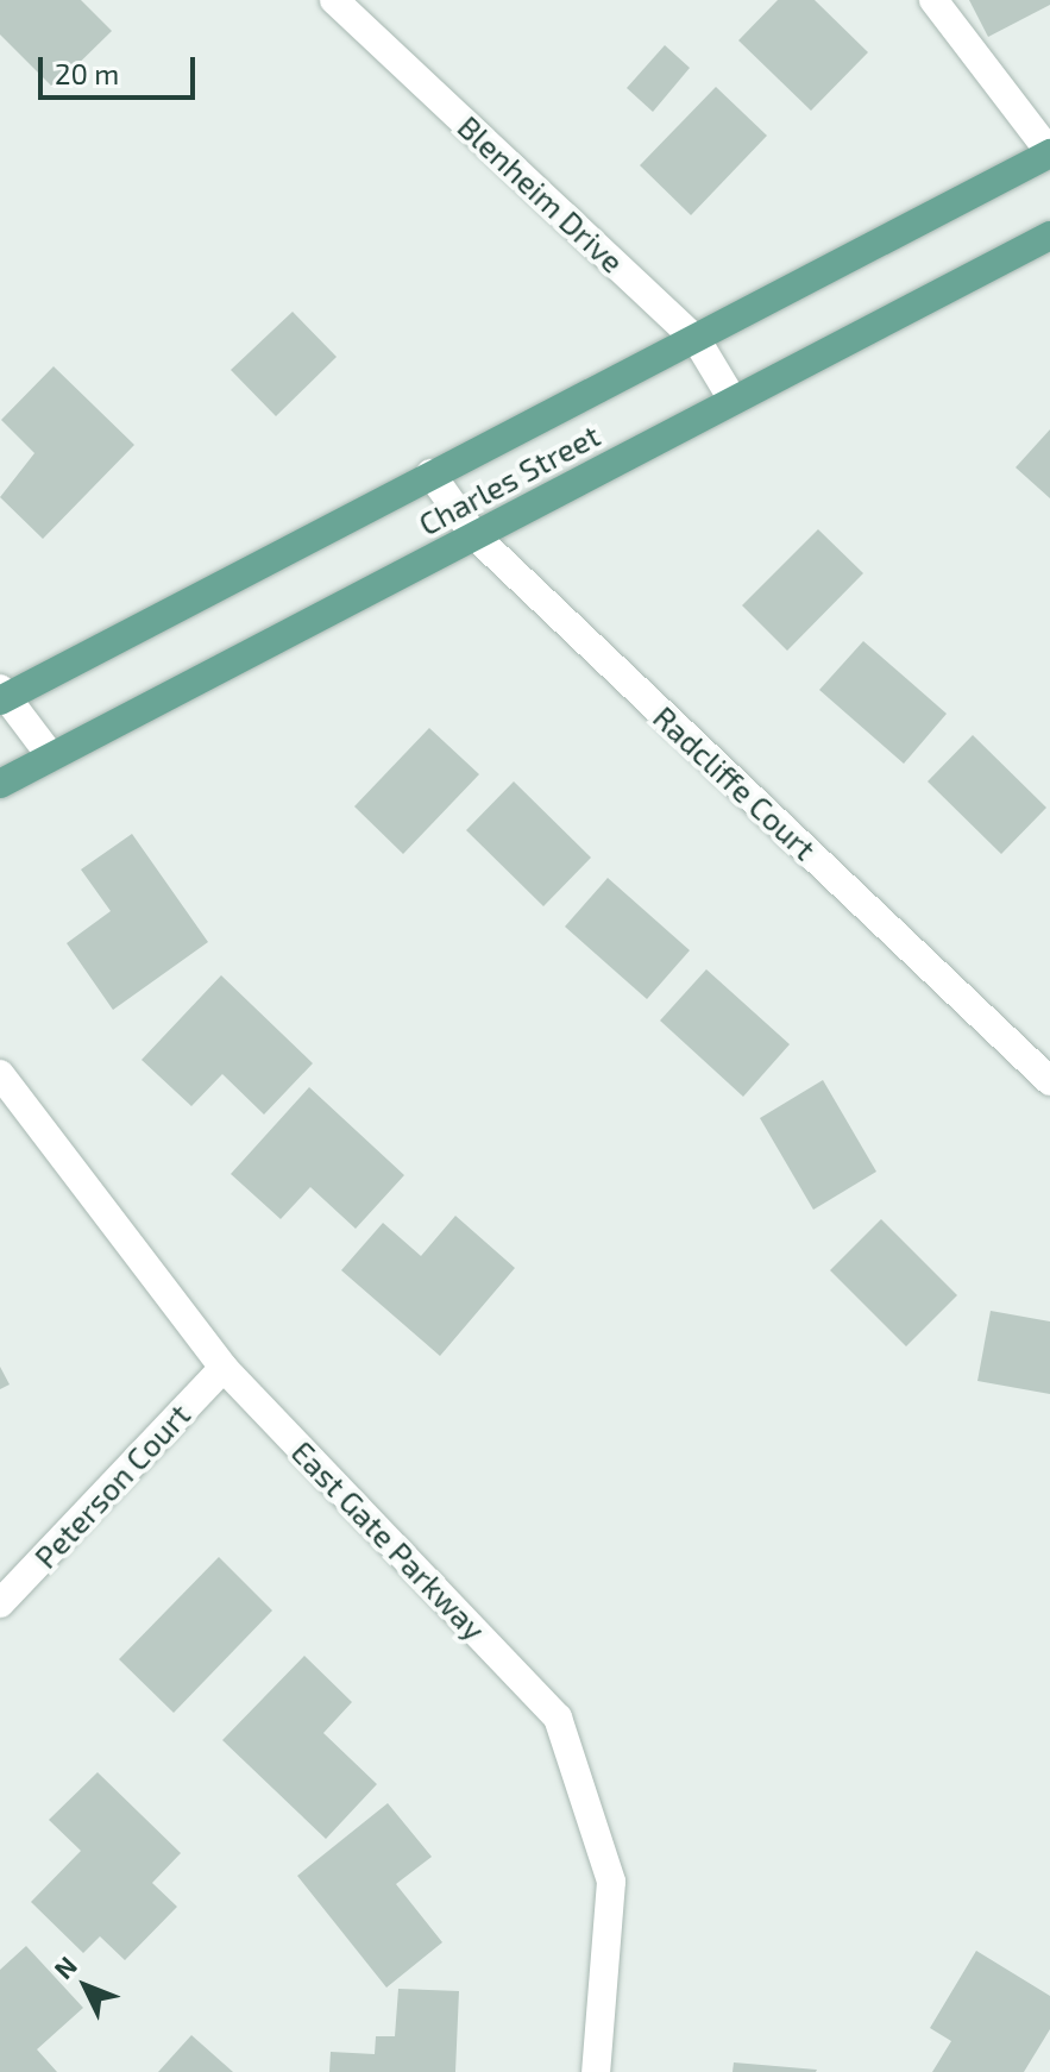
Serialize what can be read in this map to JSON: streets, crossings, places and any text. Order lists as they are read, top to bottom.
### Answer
{
  "streets": {
    "main road": ["Charles Street"],
    "street": [
      "Blenheim Drive",
      "Radcliffe Court",
      "Peterson Court",
      "East Gate Parkway"
    ]
  },
  "crossings": [
    ["Blenheim Drive", "Charles Street"],
    ["Charles Street", "Radcliffe Court"],
    ["Peterson Court", "East Gate Parkway"]
  ],
  "scale_bar": "20 m",
  "north": "top left"
}
